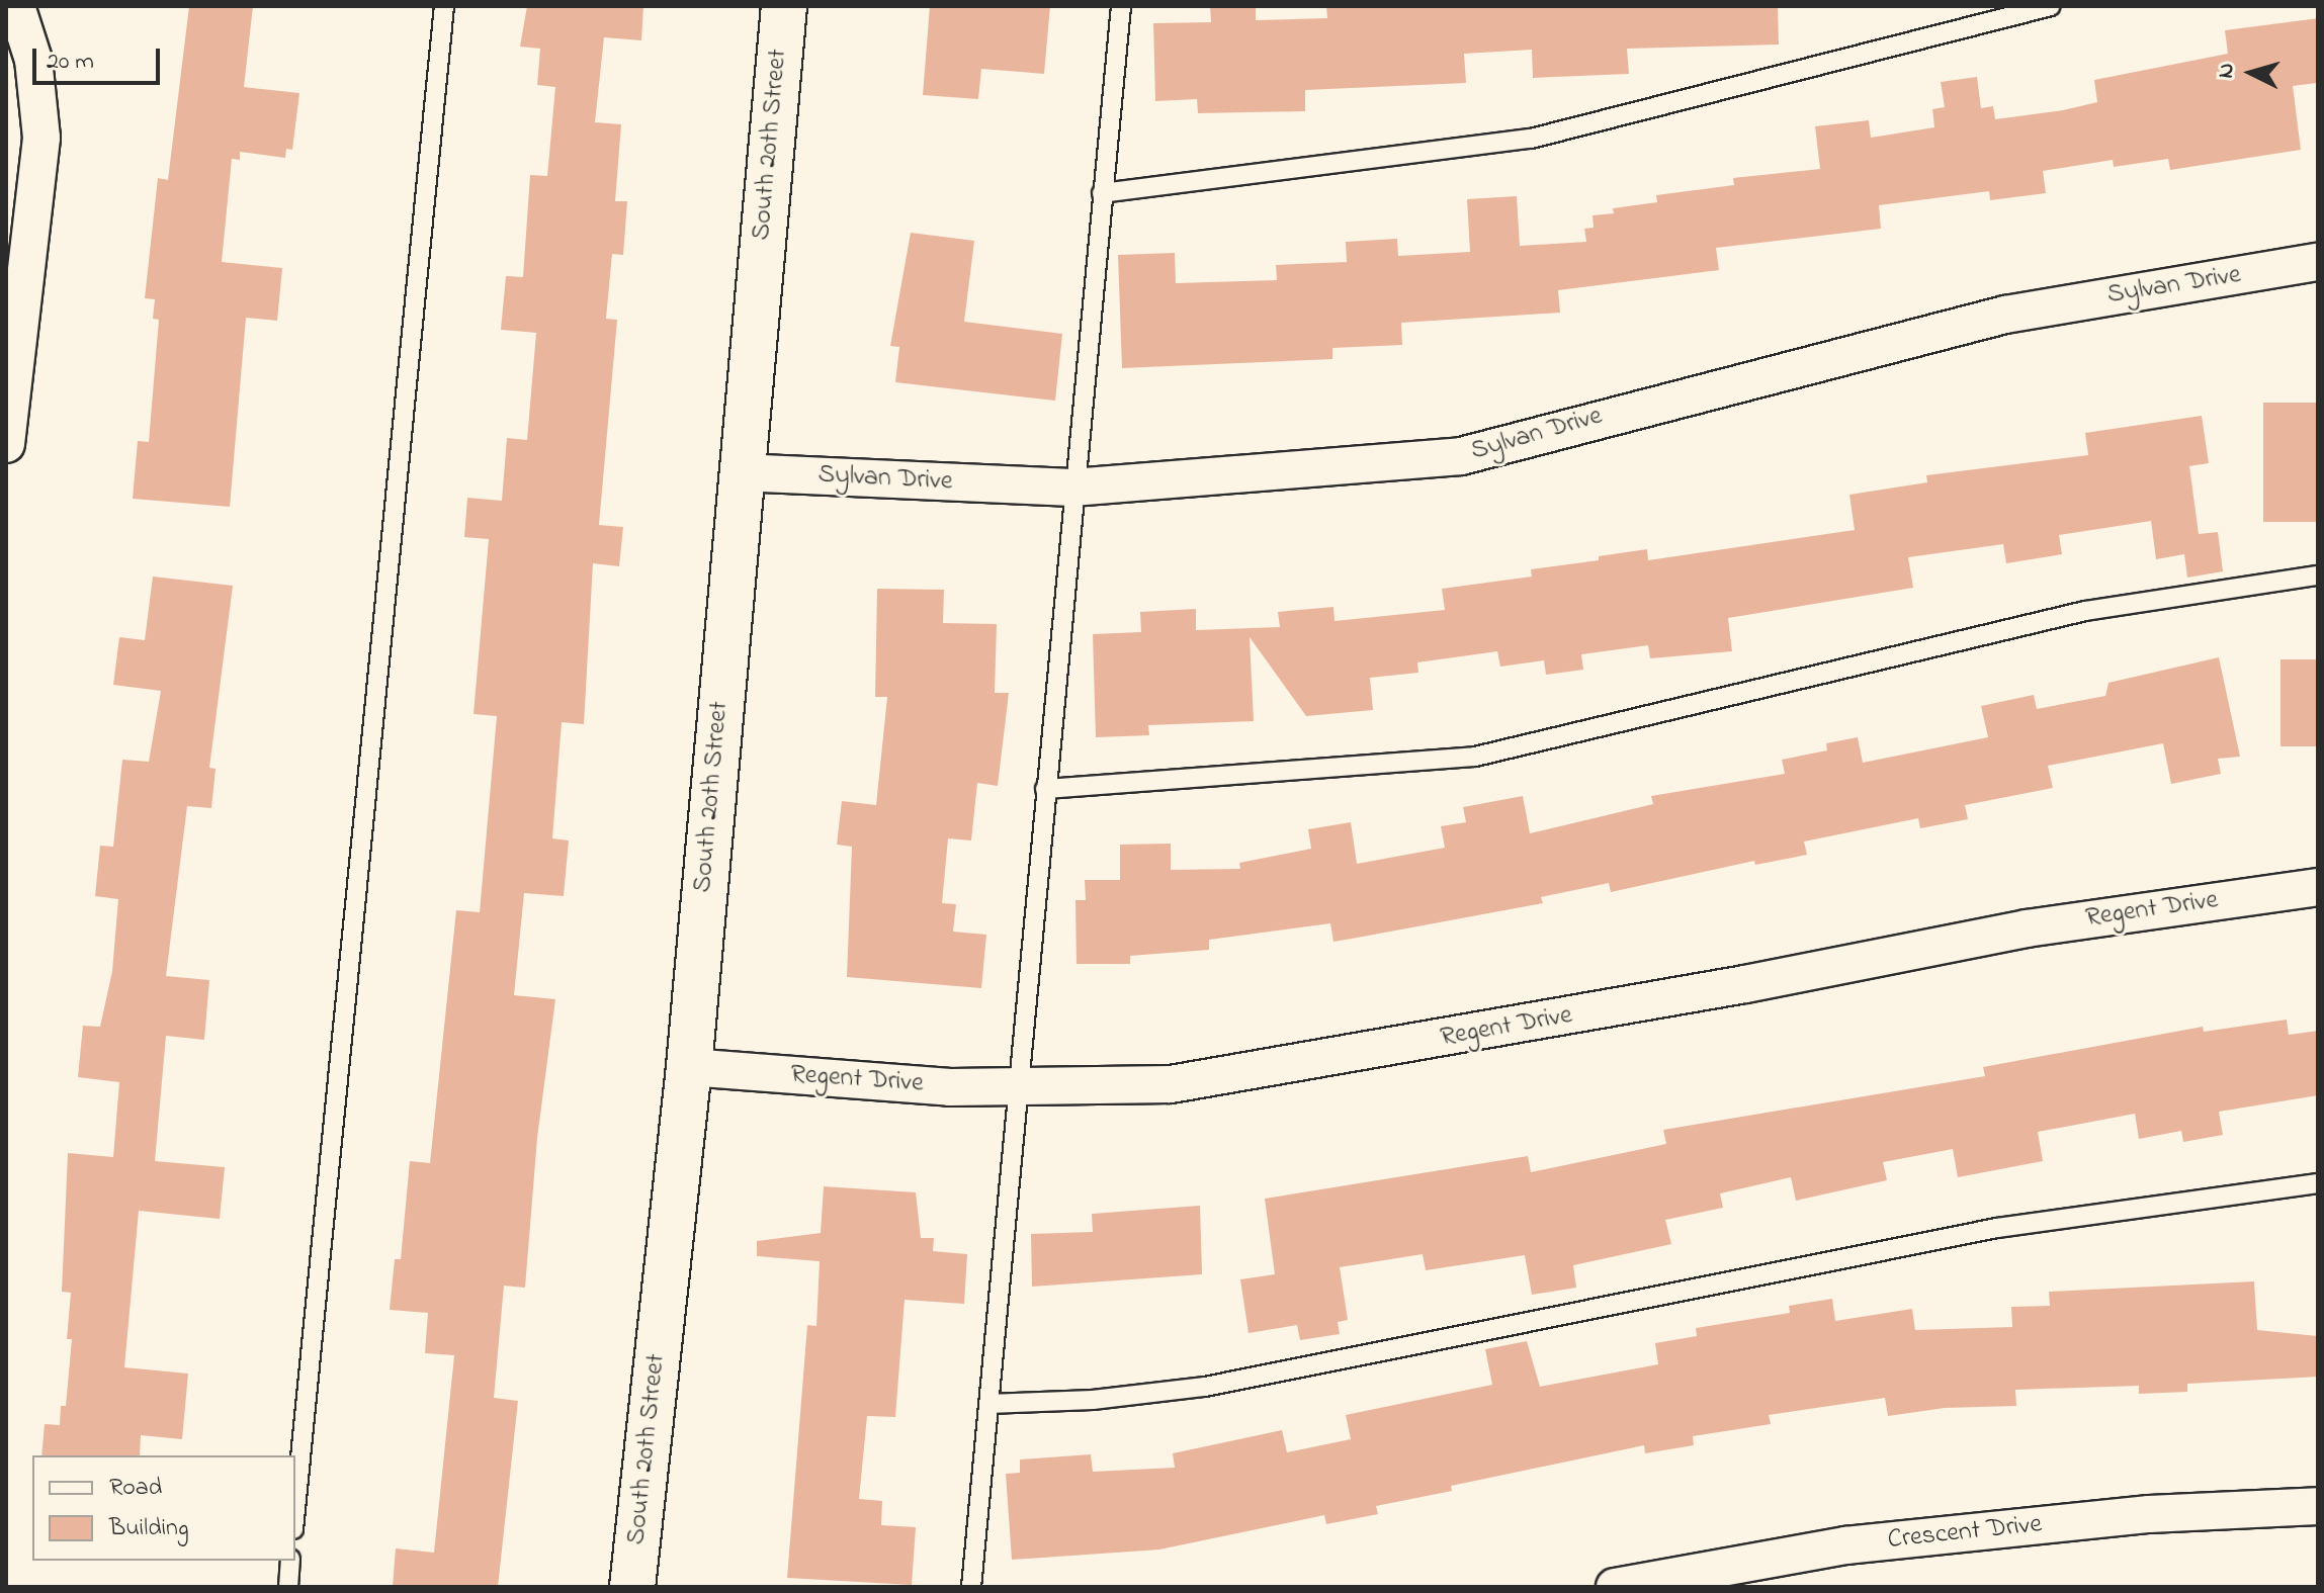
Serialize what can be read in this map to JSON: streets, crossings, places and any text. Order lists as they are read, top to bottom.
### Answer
{
  "streets": {
    "street": [
      "South 20th Street",
      "Sylvan Drive",
      "Regent Drive",
      "Crescent Drive"
    ]
  },
  "crossings": [
    ["South 20th Street", "Sylvan Drive"],
    ["South 20th Street", "Regent Drive"]
  ],
  "legend": ["Road", "Building"],
  "scale_bar": "20 m",
  "north": "left"
}
